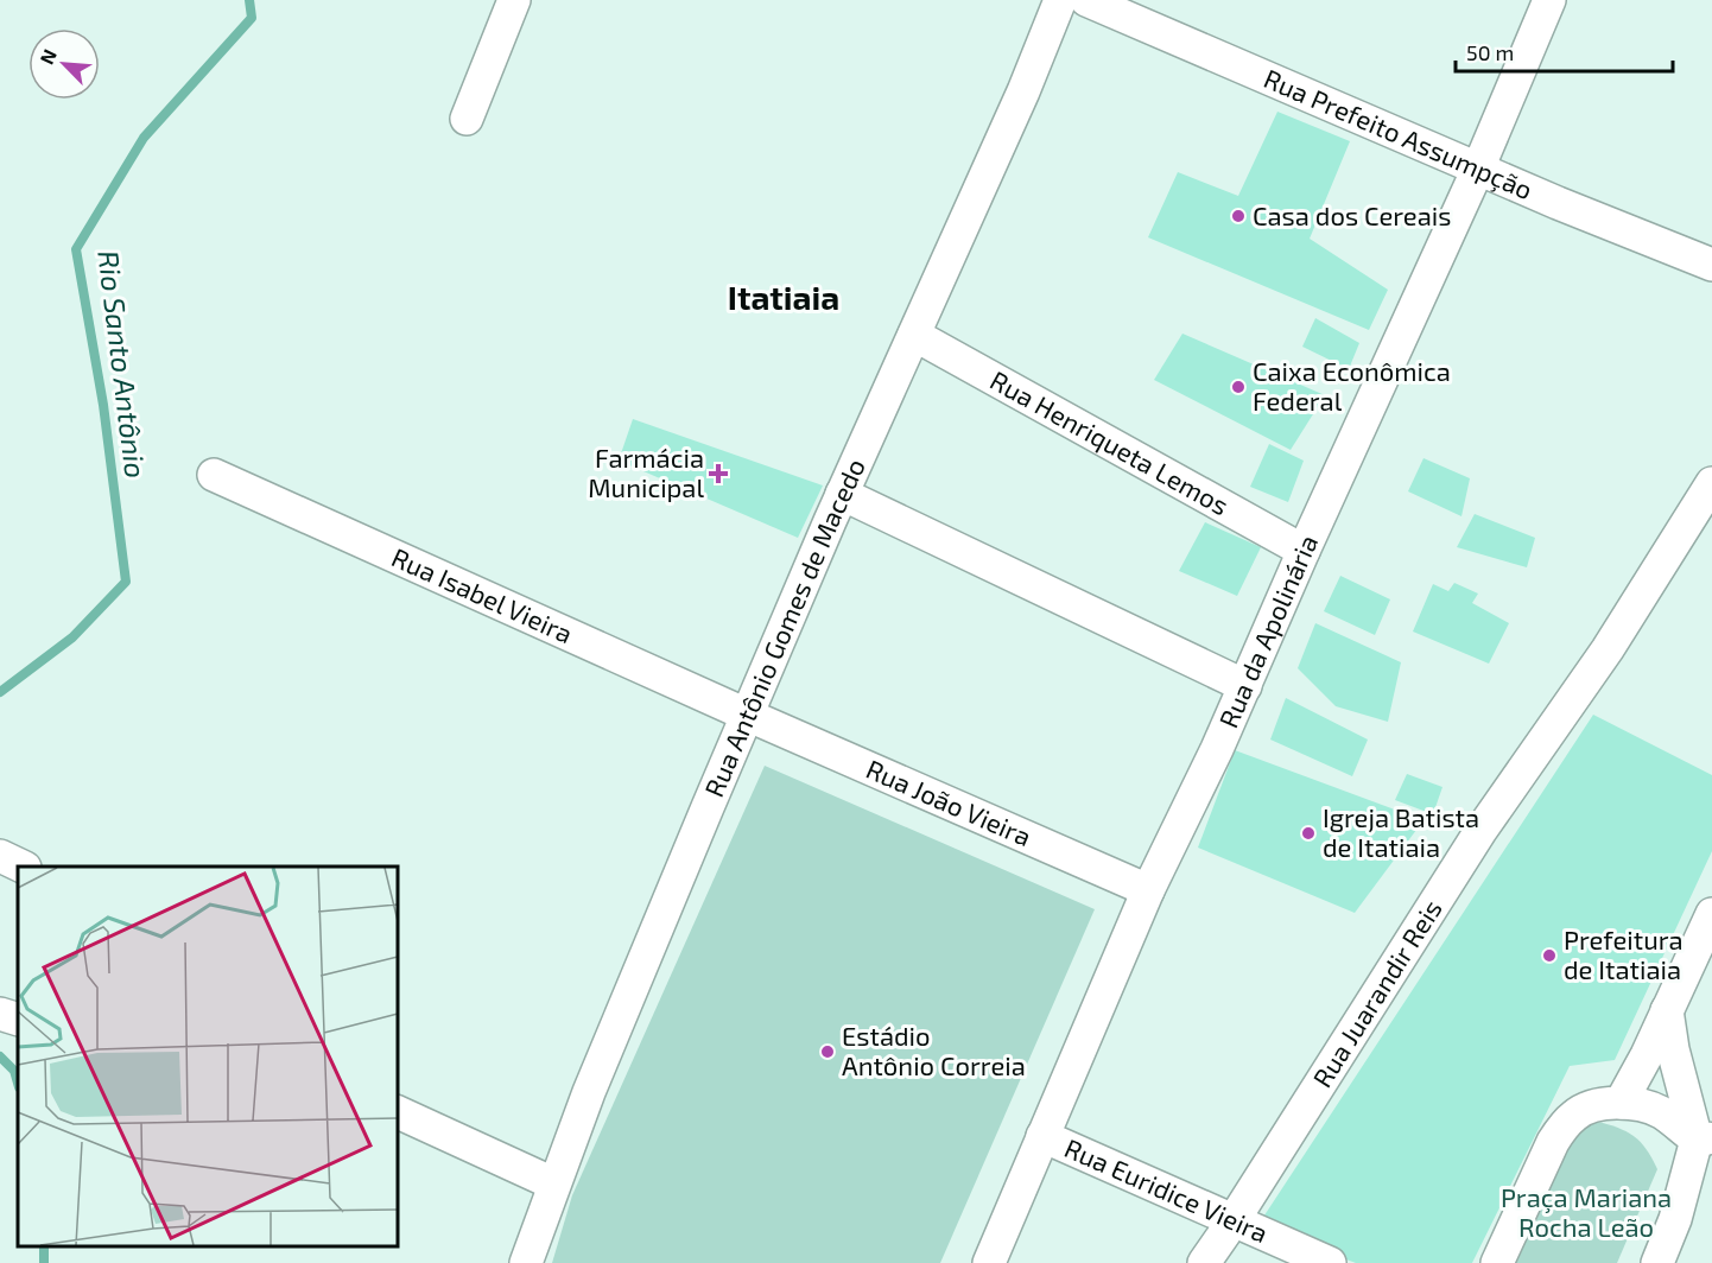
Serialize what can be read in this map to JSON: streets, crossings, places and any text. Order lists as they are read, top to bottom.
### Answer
{
  "streets": {
    "street": [
      "Rua Prefeito Assumpção",
      "Rua Henriqueta Lemos",
      "Rua Isabel Vieira",
      "Rua Antônio Gomes de Macedo",
      "Rua da Apolinária",
      "Rua João Vieira",
      "Rua Juarandir Reis",
      "Rua Euridice Vieira"
    ]
  },
  "crossings": [
    ["Rua Prefeito Assumpção", "Rua da Apolinária"],
    ["Rua Henriqueta Lemos", "Rua Antônio Gomes de Macedo"],
    ["Rua Henriqueta Lemos", "Rua da Apolinária"],
    ["Rua Isabel Vieira", "Rua Antônio Gomes de Macedo"],
    ["Rua Isabel Vieira", "Rua João Vieira"],
    ["Rua Antônio Gomes de Macedo", "Rua João Vieira"],
    ["Rua da Apolinária", "Rua João Vieira"],
    ["Rua da Apolinária", "Rua Euridice Vieira"],
    ["Rua Juarandir Reis", "Rua Euridice Vieira"]
  ],
  "districts": ["Itatiaia"],
  "water": ["Rio Santo Antônio"],
  "parks": ["Praça Mariana Rocha Leão"],
  "places": {
    "other": [
      "Casa dos Cereais",
      "Caixa Econômica Federal",
      "Igreja Batista de Itatiaia",
      "Prefeitura de Itatiaia",
      "Estádio Antônio Correia"
    ],
    "health": ["Farmácia Municipal"]
  },
  "scale_bar": "50 m",
  "north": "top left"
}
